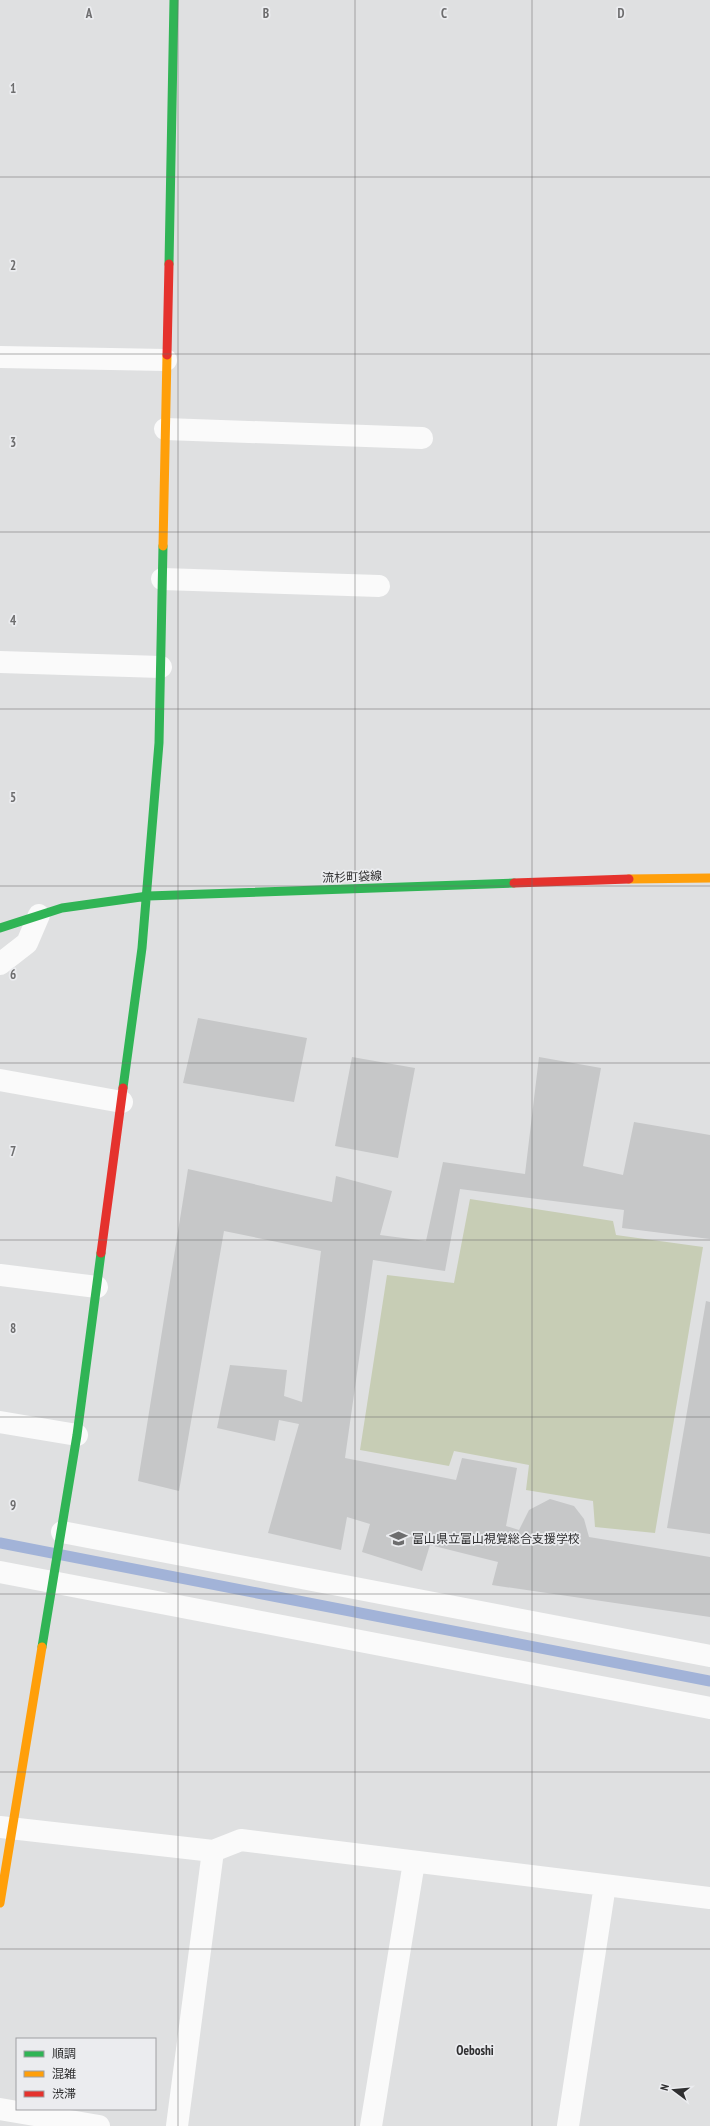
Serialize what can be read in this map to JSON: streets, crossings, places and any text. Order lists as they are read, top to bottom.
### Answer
{
  "streets": {
    "street": ["流杉町袋線"]
  },
  "districts": ["Oeboshi"],
  "places": {
    "school or university": ["富山県立富山視覚総合支援学校"]
  },
  "legend": ["順調", "混雑", "渋滞"],
  "north": "left",
  "grid": {
    "columns": [
      "A",
      "B",
      "C",
      "D"
    ],
    "rows": [
      "1",
      "2",
      "3",
      "4",
      "5",
      "6",
      "7",
      "8",
      "9"
    ]
  }
}
